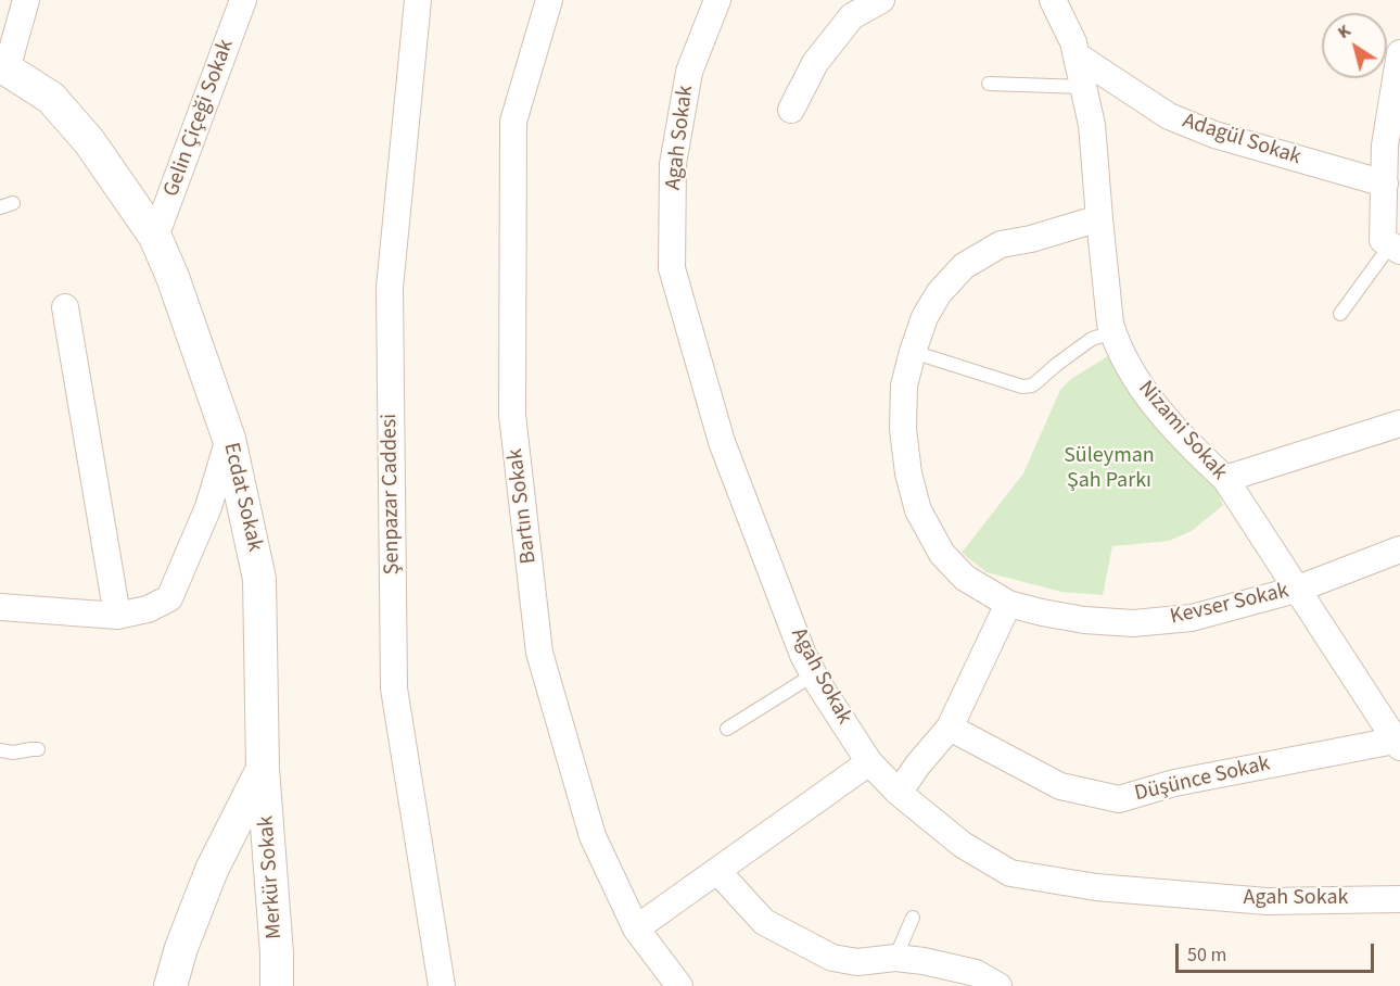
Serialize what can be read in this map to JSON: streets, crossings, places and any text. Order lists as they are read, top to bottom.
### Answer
{
  "streets": {
    "street": [
      "Gelin Çiçeği Sokak",
      "Agah Sokak",
      "Adagül Sokak",
      "Nizami Sokak",
      "Şenpazar Caddesi",
      "Ecdat Sokak",
      "Bartın Sokak",
      "Kevser Sokak",
      "Düşünce Sokak",
      "Merkür Sokak"
    ]
  },
  "crossings": [
    ["Gelin Çiçeği Sokak", "Ecdat Sokak"],
    ["Adagül Sokak", "Nizami Sokak"],
    ["Nizami Sokak", "Kevser Sokak"],
    ["Nizami Sokak", "Düşünce Sokak"],
    ["Ecdat Sokak", "Merkür Sokak"]
  ],
  "parks": ["Süleyman Şah Parkı"],
  "scale_bar": "50 m",
  "north": "top left"
}
